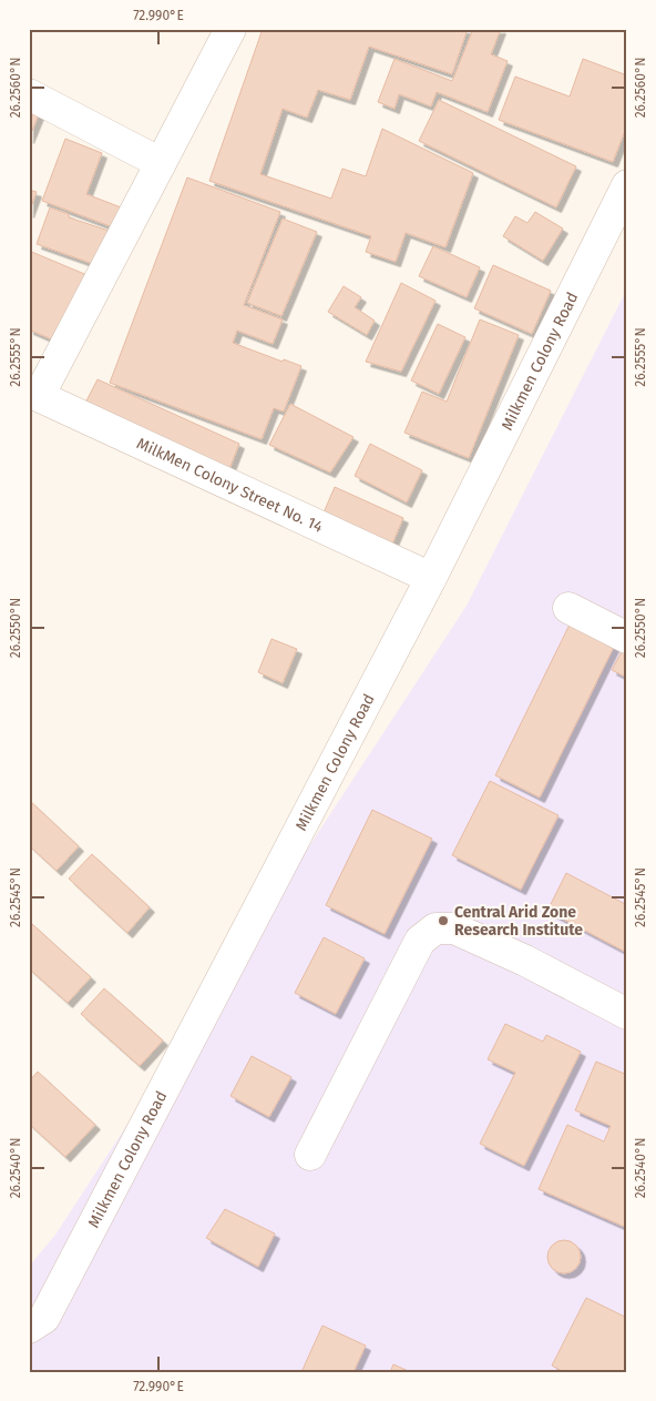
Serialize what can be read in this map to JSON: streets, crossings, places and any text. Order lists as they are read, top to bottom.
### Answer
{
  "streets": {
    "street": ["Milkmen Colony Road", "MilkMen Colony Street No. 14"]
  },
  "crossings": [
    ["Milkmen Colony Road", "MilkMen Colony Street No. 14"]
  ],
  "places": ["Central Arid Zone Research Institute"],
  "coordinates": [
    "72.990°E",
    "26.2560°N",
    "26.2555°N",
    "26.2550°N",
    "26.2545°N",
    "26.2540°N"
  ]
}
